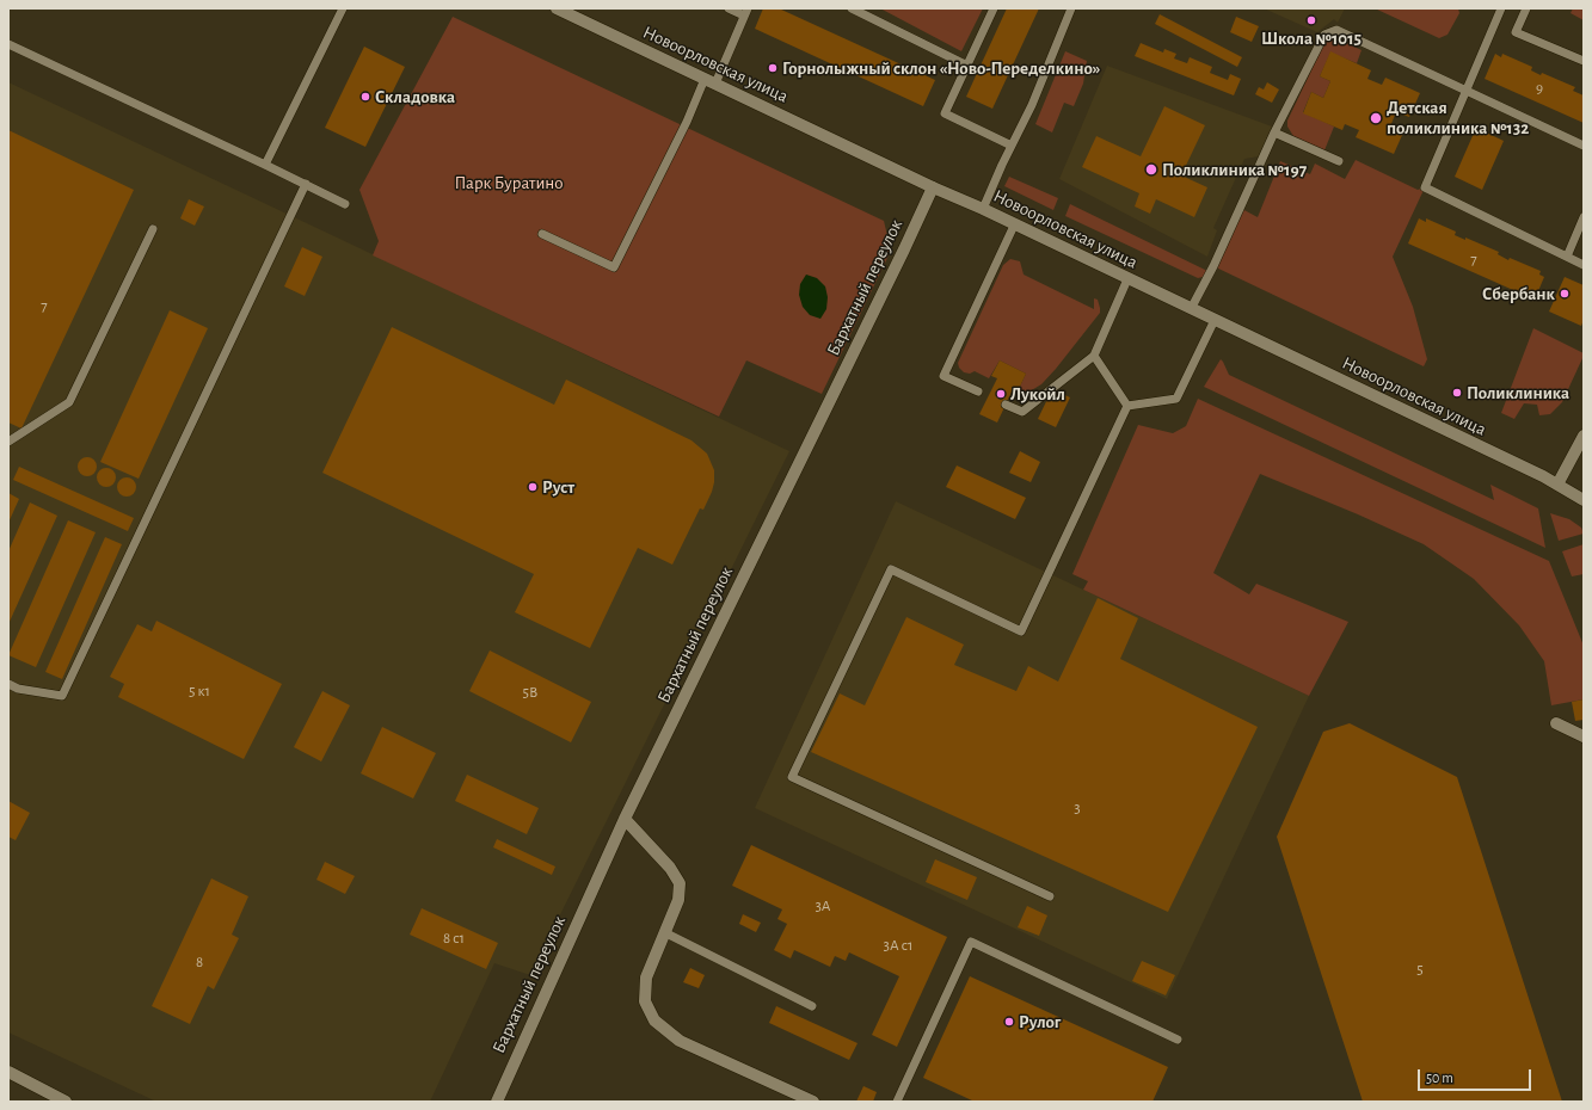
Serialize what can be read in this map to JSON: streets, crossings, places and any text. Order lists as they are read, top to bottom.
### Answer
{
  "streets": {
    "street": ["Новоорловская улица", "Бархатный переулок"]
  },
  "crossings": [
    ["Новоорловская улица", "Бархатный переулок"]
  ],
  "parks": ["Парк Буратино"],
  "places": [
    "Школа №1015",
    "Горнолыжный склон «Ново-Переделкино»",
    "Складовка",
    "Детская поликлиника №132",
    "Поликлиника №197",
    "Сбербанк",
    "Поликлиника",
    "Лукойл",
    "Руст",
    "Рулог"
  ],
  "house_numbers": [
    "9",
    "7",
    "7",
    "5 к1",
    "5В",
    "3",
    "3А",
    "8 с1",
    "3А с1",
    "8",
    "5"
  ],
  "scale_bar": "50 m"
}
